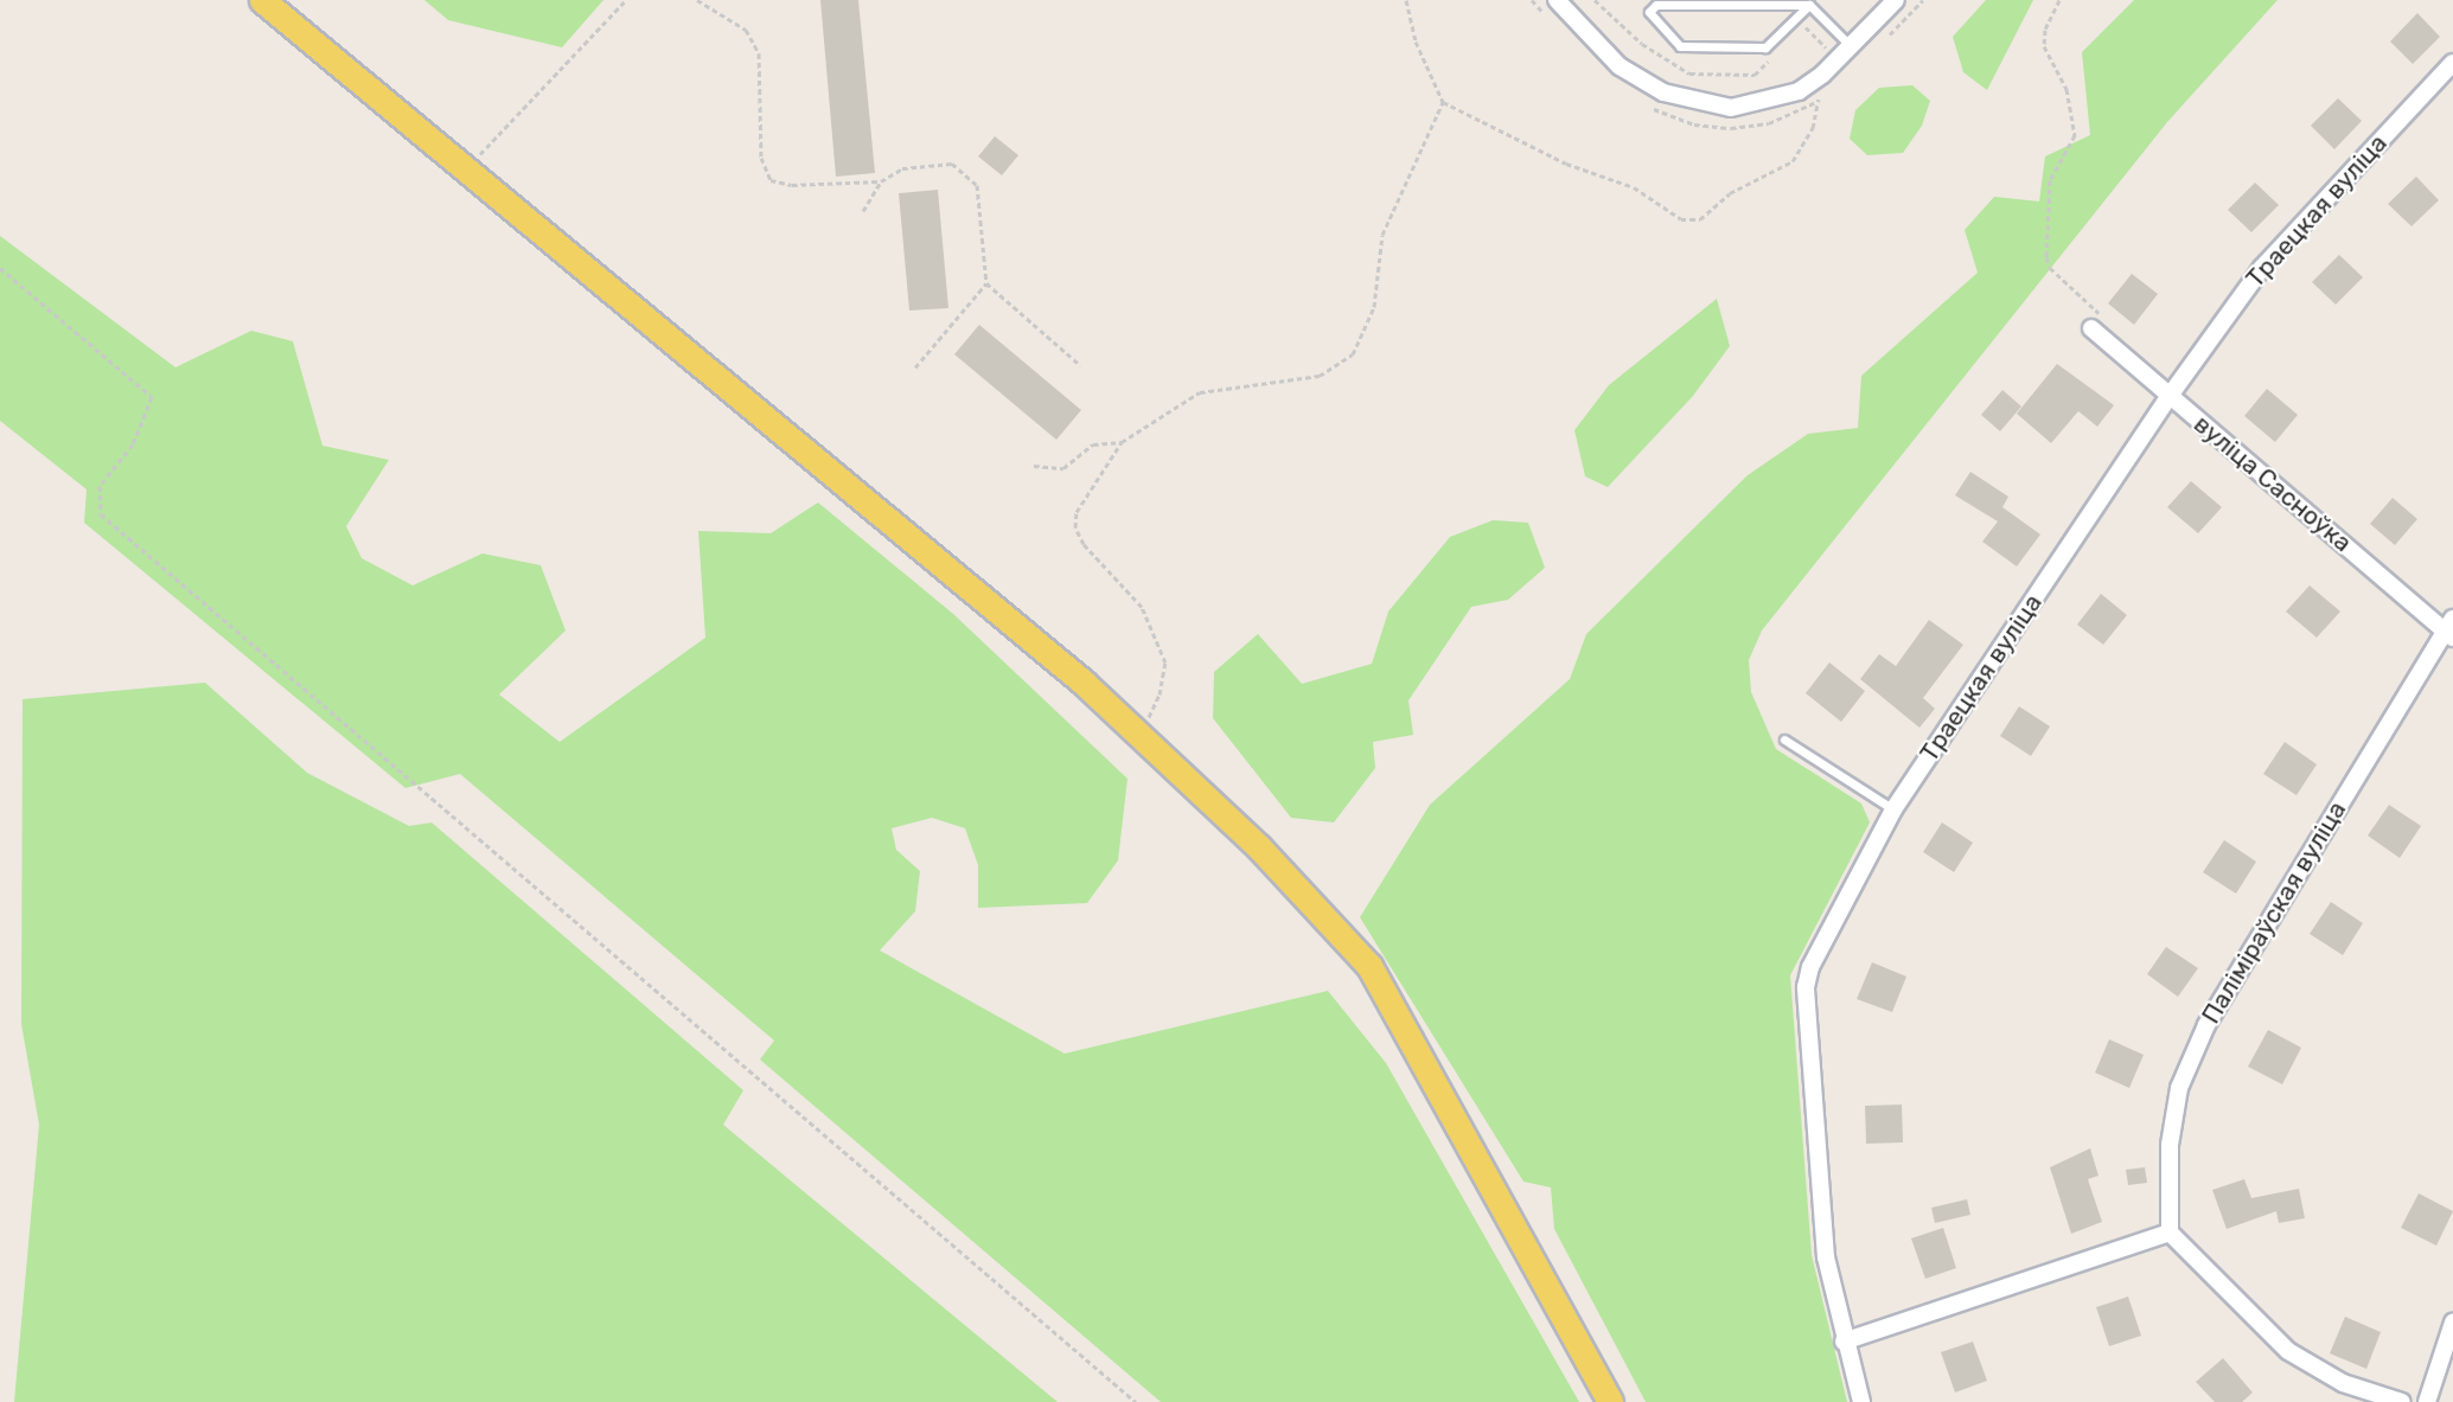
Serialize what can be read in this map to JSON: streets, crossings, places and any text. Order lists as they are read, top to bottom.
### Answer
{
  "streets": {
    "street": ["Траецкая вуліца", "вуліца Сасноўка", "Паліміраўская вуліца"]
  },
  "crossings": [
    ["Траецкая вуліца", "вуліца Сасноўка"],
    ["вуліца Сасноўка", "Паліміраўская вуліца"]
  ]
}
